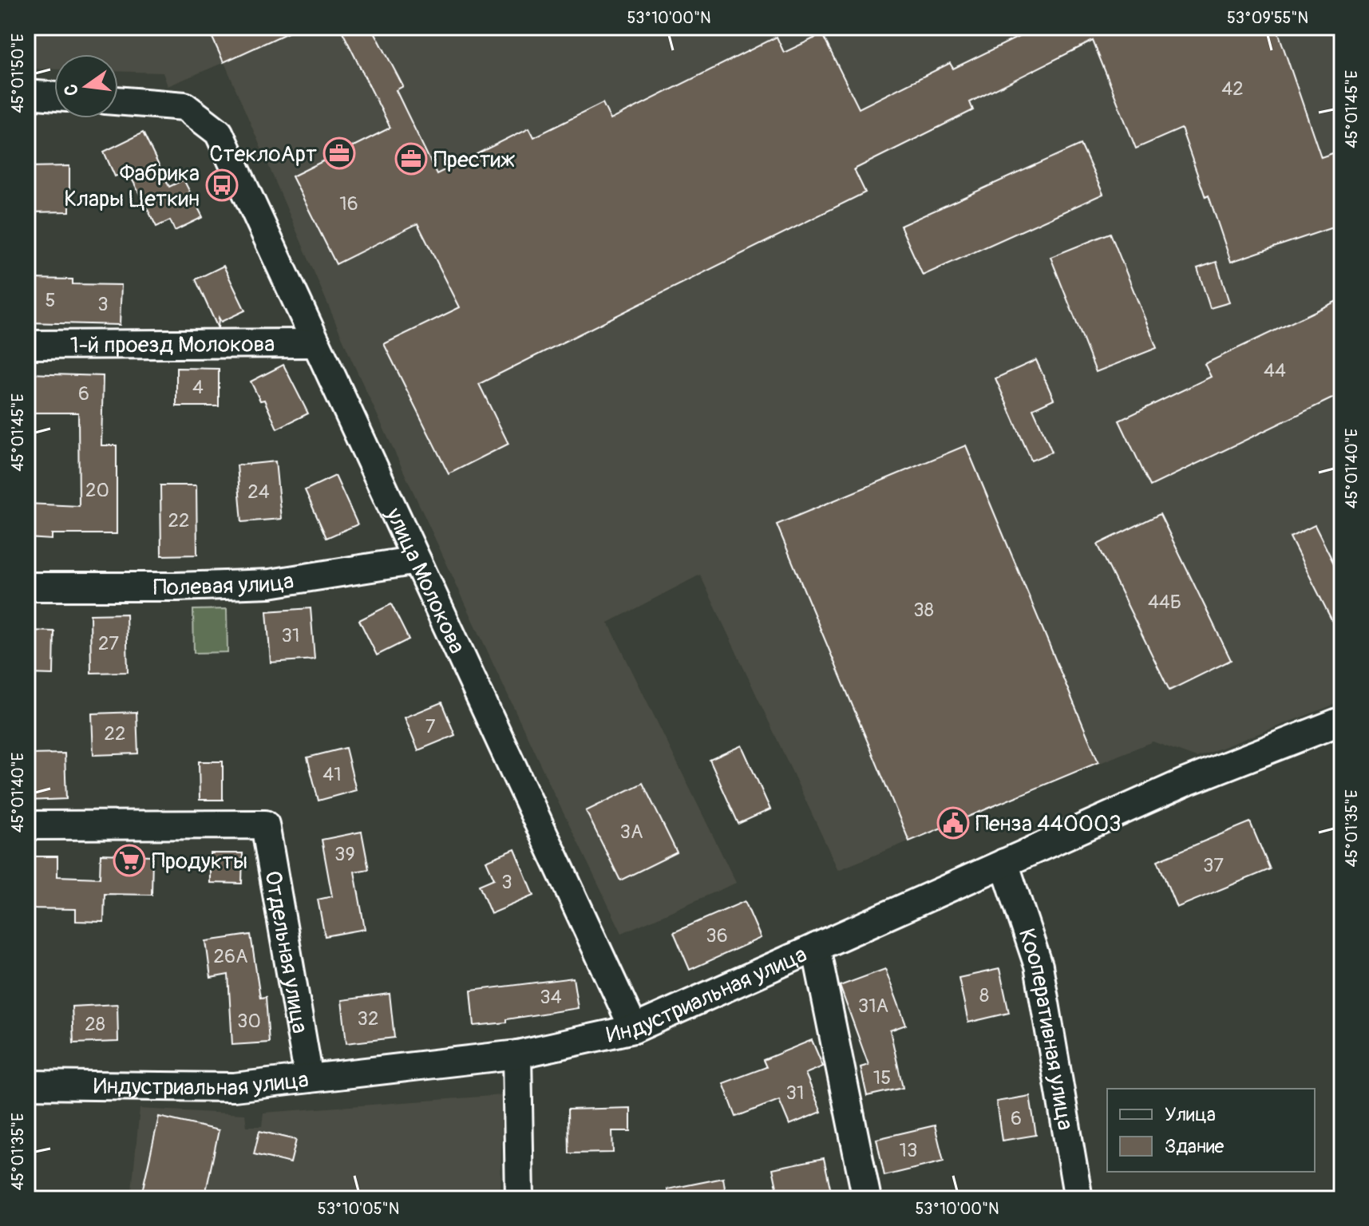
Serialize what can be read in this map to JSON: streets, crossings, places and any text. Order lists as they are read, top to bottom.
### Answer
{
  "streets": {
    "street": [
      "1-й проезд Молокова",
      "улица Молокова",
      "Полевая улица",
      "Отдельная улица",
      "Индустриальная улица",
      "Кооперативная улица"
    ]
  },
  "crossings": [
    ["1-й проезд Молокова", "улица Молокова"],
    ["улица Молокова", "Полевая улица"],
    ["улица Молокова", "Индустриальная улица"],
    ["Отдельная улица", "Индустриальная улица"],
    ["Индустриальная улица", "Кооперативная улица"]
  ],
  "places": {
    "office": ["СтеклоАрт", "Престиж"],
    "bus stop": ["Фабрика Клары Цеткин"],
    "public building": ["Пенза 440003"],
    "supermarket": ["Продукты"]
  },
  "house_numbers": [
    "42",
    "16",
    "5",
    "3",
    "44",
    "4",
    "6",
    "20",
    "24",
    "22",
    "44Б",
    "38",
    "31",
    "27",
    "7",
    "22",
    "41",
    "3А",
    "39",
    "37",
    "3",
    "36",
    "26А",
    "8",
    "34",
    "31А",
    "32",
    "30",
    "28",
    "15",
    "31",
    "6",
    "13"
  ],
  "legend": ["Улица", "Здание"],
  "north": "left",
  "coordinates": [
    "53°10'00\"N",
    "53°09'55\"N",
    "45°01'50\"E",
    "45°01'45\"E",
    "45°01'40\"E",
    "45°01'35\"E",
    "53°10'05\"N"
  ]
}
